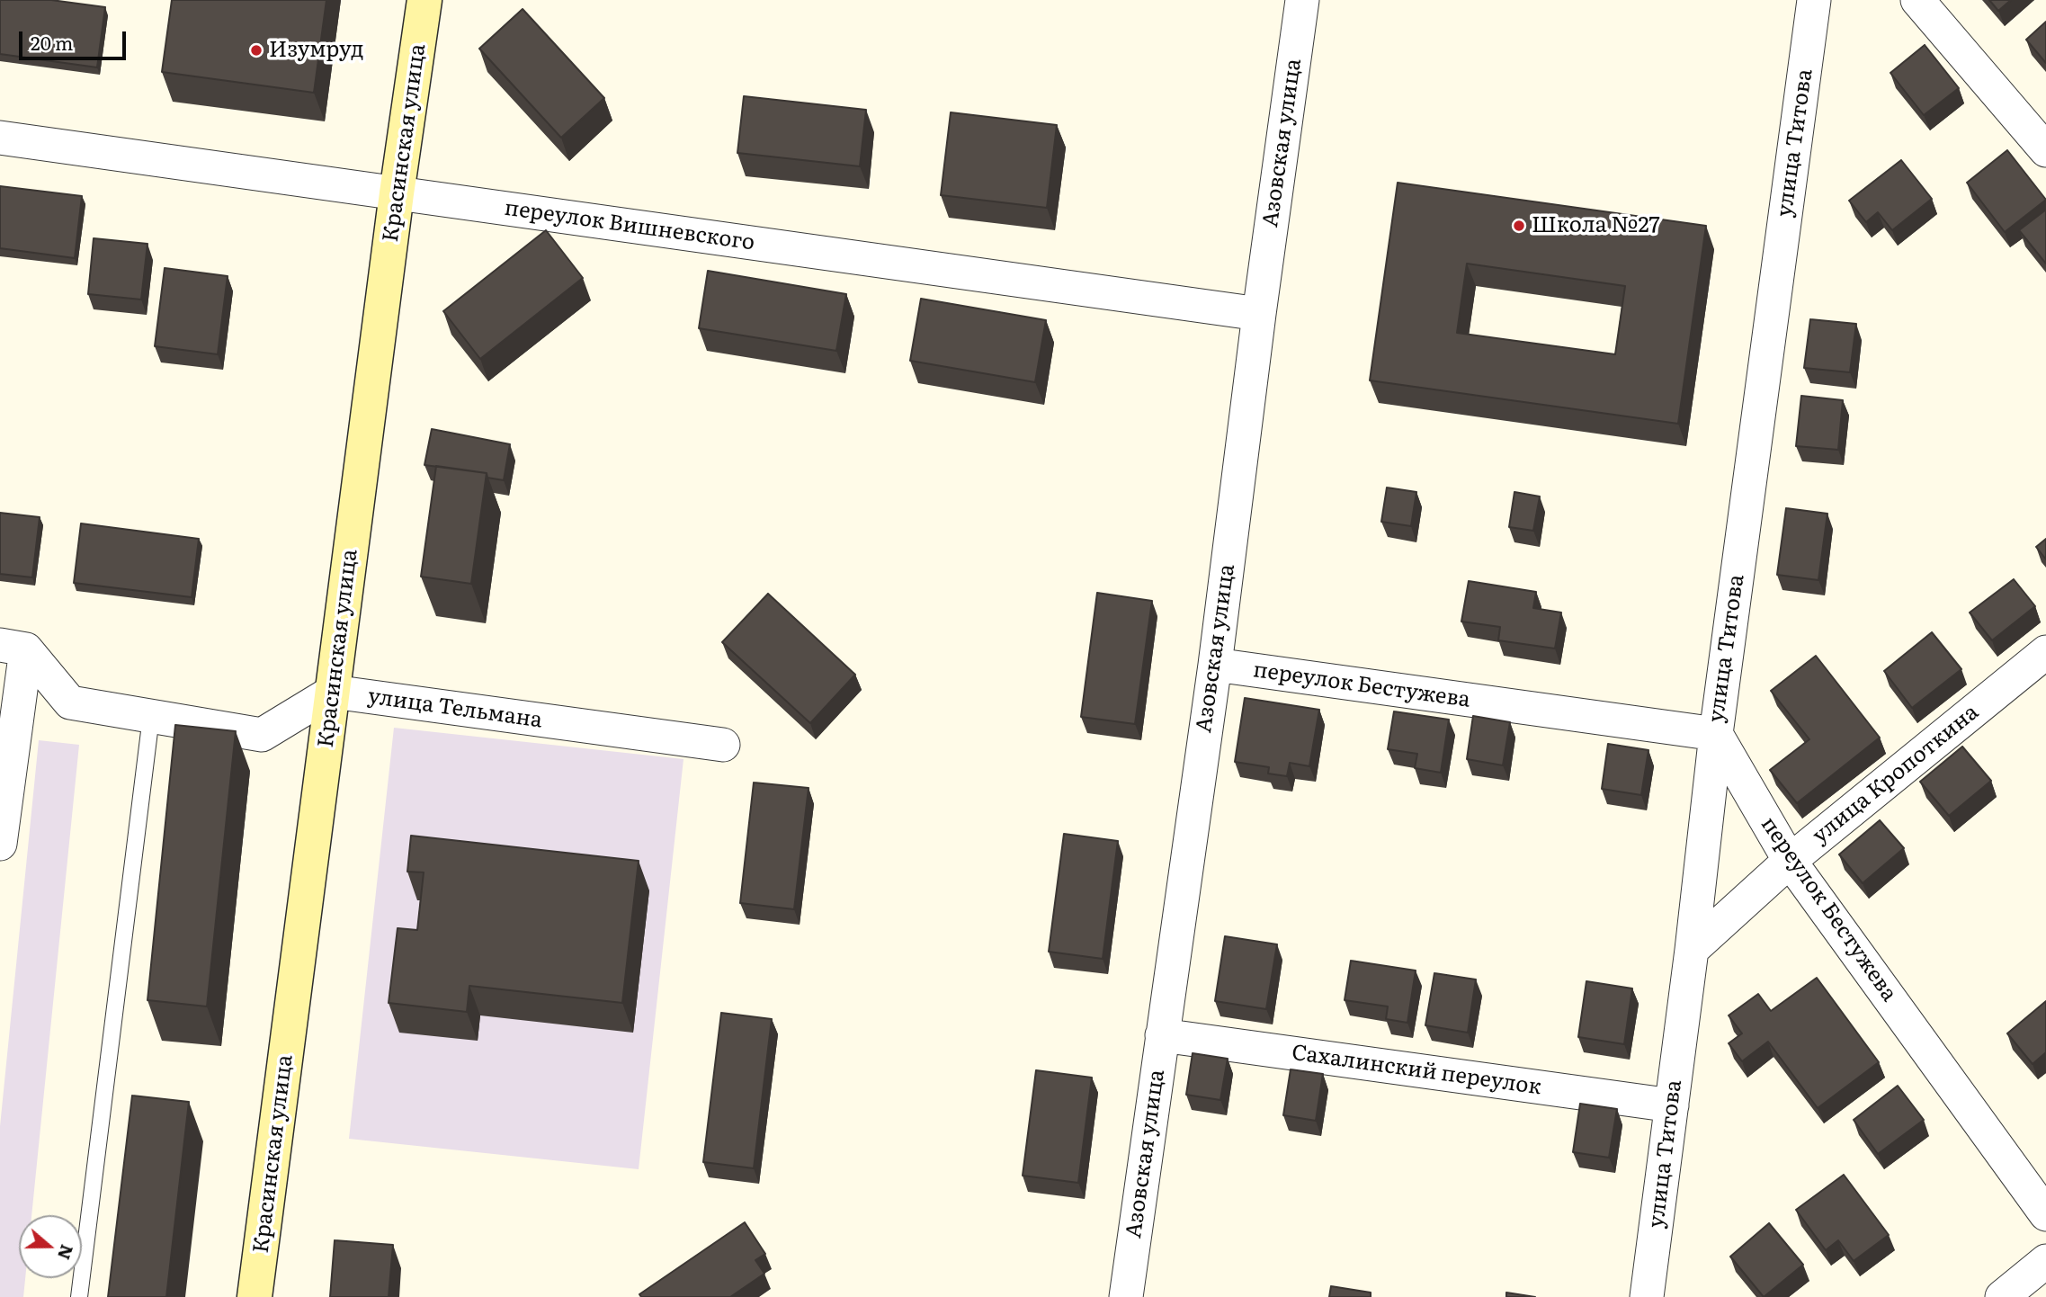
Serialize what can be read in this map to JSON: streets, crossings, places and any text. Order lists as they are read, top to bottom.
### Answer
{
  "streets": {
    "main road": ["Красинская улица"],
    "street": [
      "Азовская улица",
      "улица Титова",
      "переулок Вишневского",
      "переулок Бестужева",
      "улица Тельмана",
      "улица Кропоткина",
      "Сахалинский переулок"
    ]
  },
  "crossings": [
    ["Красинская улица", "переулок Вишневского"],
    ["Красинская улица", "улица Тельмана"],
    ["Азовская улица", "переулок Вишневского"],
    ["Азовская улица", "переулок Бестужева"],
    ["Азовская улица", "Сахалинский переулок"],
    ["улица Титова", "переулок Бестужева"],
    ["улица Титова", "улица Кропоткина"],
    ["улица Титова", "Сахалинский переулок"],
    ["переулок Бестужева", "улица Кропоткина"]
  ],
  "places": ["Изумруд", "Школа №27"],
  "scale_bar": "20 m",
  "north": "right"
}
